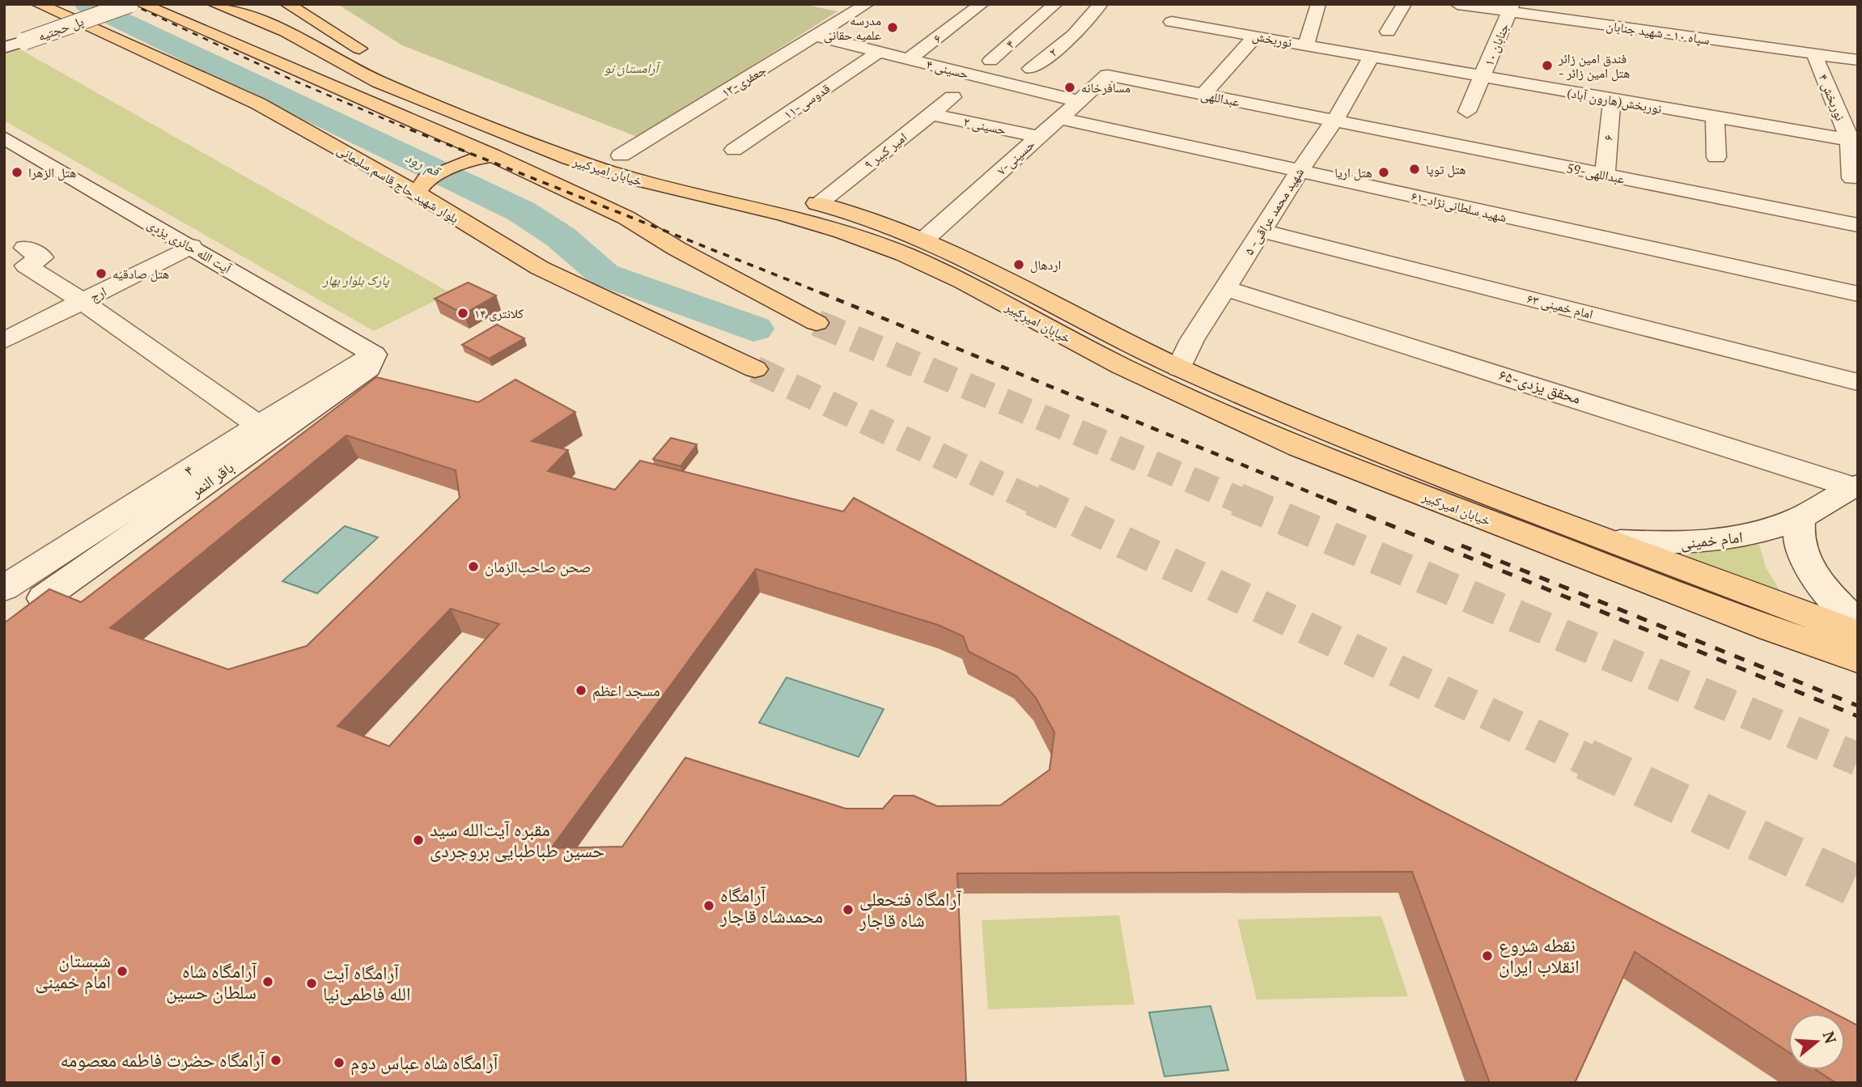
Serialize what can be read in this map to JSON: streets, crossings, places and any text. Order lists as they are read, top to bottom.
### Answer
{
  "streets": {
    "main road": ["خیابان امیرکبیر", "بلوار شهید حاج قاسم سلیمانی"],
    "street": [
      "پل حجتیه",
      "سپاه ۱۰ - شهید جنابان",
      "۶",
      "نوربخش",
      "۴",
      "جنابان ۱۰",
      "۲",
      "حسینی ۴",
      "جعفری-۱۳",
      "نوربخش ۴",
      "عبداللهی",
      "نوربخش(هارون آباد)",
      "قدوسی-۱۱",
      "حسینی ۲",
      "امیر کبیر ۹",
      "حسینی-۷",
      "عبداللهی-59",
      "شهید سلطانی‌نژاد-۶۱",
      "شهید محمد عراقی- ۵",
      "آیت الله‌ حائری‌ یزدی",
      "ارج",
      "امام خمینی ۶۳",
      "محقق یزدی-۶۵",
      "باقر النمر",
      "امام خمینی"
    ]
  },
  "crossings": [
    ["سپاه ۱۰ - شهید جنابان", "جنابان ۱۰"],
    ["سپاه ۱۰ - شهید جنابان", "نوربخش ۴"],
    ["۶", "حسینی ۴"],
    ["۶", "نوربخش(هارون آباد)"],
    ["۶", "عبداللهی-59"],
    ["نوربخش", "نوربخش(هارون آباد)"],
    ["نوربخش", "شهید محمد عراقی- ۵"],
    ["۴", "آیت الله‌ حائری‌ یزدی"],
    ["۴", "باقر النمر"],
    ["جنابان ۱۰", "نوربخش(هارون آباد)"],
    ["حسینی ۴", "جعفری-۱۳"],
    ["حسینی ۴", "قدوسی-۱۱"],
    ["حسینی ۴", "حسینی-۷"],
    ["جعفری-۱۳", "خیابان امیرکبیر"],
    ["نوربخش ۴", "نوربخش(هارون آباد)"],
    ["عبداللهی", "حسینی-۷"],
    ["عبداللهی", "عبداللهی-59"],
    ["عبداللهی", "شهید محمد عراقی- ۵"],
    ["نوربخش(هارون آباد)", "شهید محمد عراقی- ۵"],
    ["حسینی ۲", "امیر کبیر ۹"],
    ["حسینی ۲", "حسینی-۷"],
    ["امیر کبیر ۹", "خیابان امیرکبیر"],
    ["حسینی-۷", "خیابان امیرکبیر"],
    ["حسینی-۷", "شهید سلطانی‌نژاد-۶۱"],
    ["خیابان امیرکبیر", "شهید محمد عراقی- ۵"],
    ["خیابان امیرکبیر", "امام خمینی"],
    ["عبداللهی-59", "شهید محمد عراقی- ۵"],
    ["شهید سلطانی‌نژاد-۶۱", "شهید محمد عراقی- ۵"],
    ["شهید محمد عراقی- ۵", "امام خمینی ۶۳"],
    ["شهید محمد عراقی- ۵", "محقق یزدی-۶۵"],
    ["آیت الله‌ حائری‌ یزدی", "ارج"],
    ["آیت الله‌ حائری‌ یزدی", "باقر النمر"],
    ["محقق یزدی-۶۵", "امام خمینی"]
  ],
  "water": ["قم رود"],
  "parks": ["آرامستان نو", "پارک بلوار بهار"],
  "places": [
    "مدرسه علمیه حقانی",
    "فندق امین زائر - هتل امین زائر",
    "مسافرخانه",
    "هتل توپا",
    "هتل الزهرا",
    "هتل اریا",
    "اردهال",
    "هتل صادقیه",
    "کلانتری ۱۴",
    "صحن صاحب‌الزمان",
    "مسجد اعظم",
    "مقبره آیت‌الله سید حسین طباطبایی بروجردی",
    "آرامگاه محمدشاه قاجار",
    "آرامگاه فتحعلی شاه قاجار",
    "نقطه شروع انقلاب ایران",
    "شبستان امام خمینی",
    "آرامگاه شاه سلطان حسین",
    "آرامگاه آیت الله فاطمی‌نیا",
    "آرامگاه حضرت فاطمه معصومه",
    "آرامگاه شاه عباس دوم"
  ],
  "north": "right"
}
